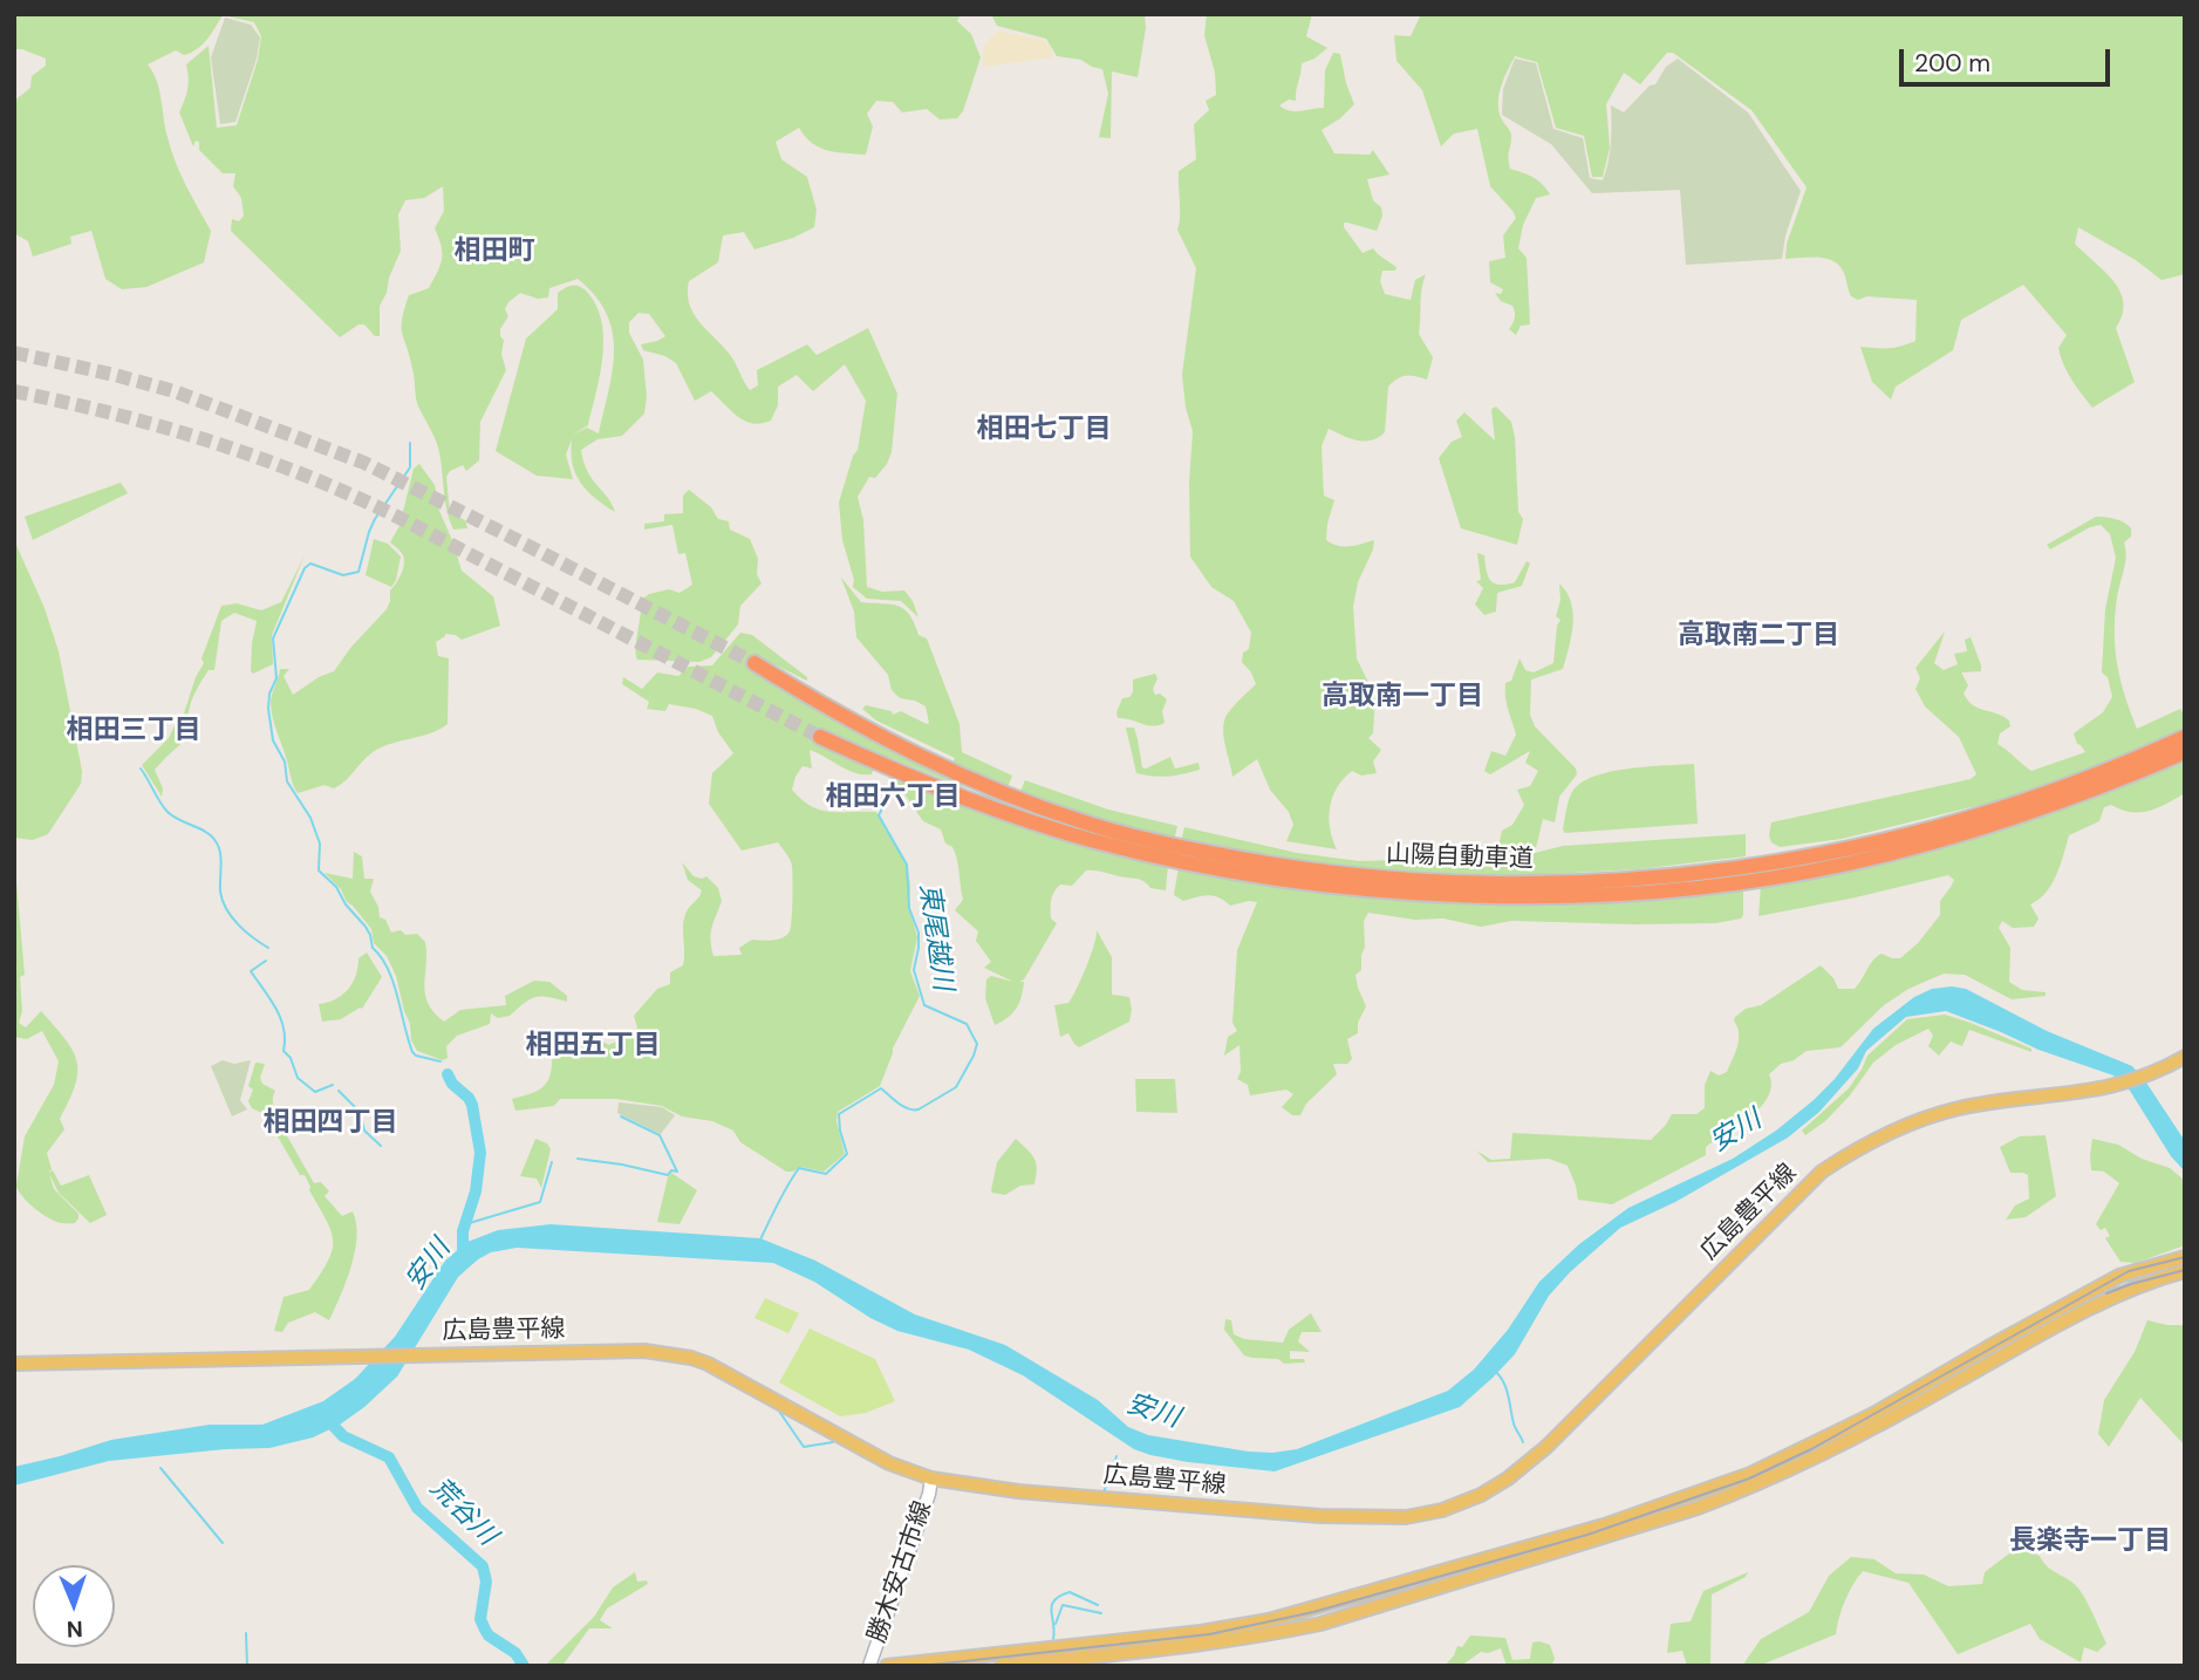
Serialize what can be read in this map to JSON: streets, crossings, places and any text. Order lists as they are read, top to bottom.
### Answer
{
  "streets": {
    "highway": ["山陽自動車道"],
    "main road": ["広島豊平線", "勝木安古市線"]
  },
  "crossings": [
    ["広島豊平線", "勝木安古市線"]
  ],
  "districts": [
    "相田町",
    "相田七丁目",
    "高取南二丁目",
    "高取南一丁目",
    "相田三丁目",
    "相田六丁目",
    "相田五丁目",
    "相田四丁目",
    "長楽寺一丁目"
  ],
  "water": ["東尾越川", "安川", "荒谷川"],
  "scale_bar": "200 m",
  "north": "bottom"
}
